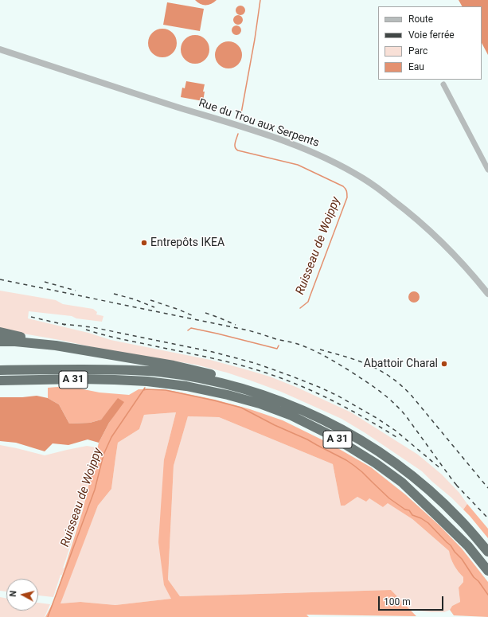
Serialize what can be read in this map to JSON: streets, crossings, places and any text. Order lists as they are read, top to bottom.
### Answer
{
  "streets": {
    "highway": ["A 31"],
    "street": ["Rue du Trou aux Serpents"]
  },
  "water": ["Ruisseau de Woippy"],
  "places": ["Entrepôts IKEA", "Abattoir Charal"],
  "legend": [
    "Route",
    "Voie ferrée",
    "Parc",
    "Eau"
  ],
  "scale_bar": "100 m",
  "north": "left"
}
